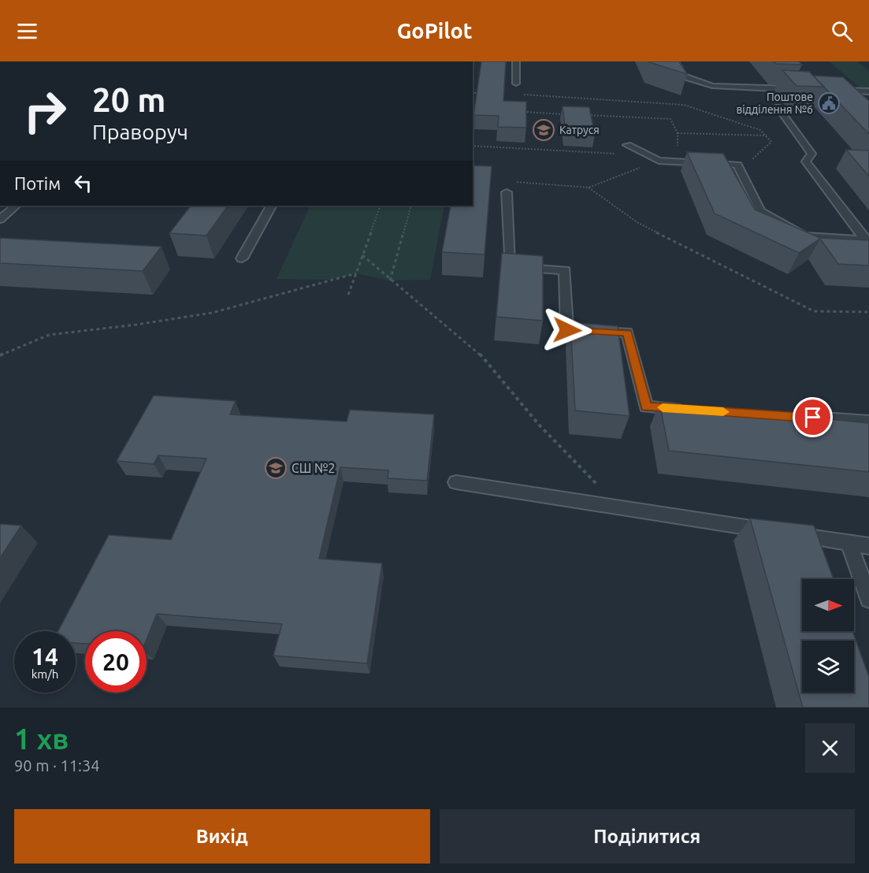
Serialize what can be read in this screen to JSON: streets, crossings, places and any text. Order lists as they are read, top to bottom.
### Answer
{
  "places": {
    "public building": ["Поштове відділення №6"],
    "school or university": ["Катруся", "СШ №2"]
  },
  "north": "right",
  "page": {
    "header": "GoPilot",
    "turn": ["20 m", "Праворуч"],
    "then": "Потім",
    "speed": "14 km/h",
    "limit": "20",
    "heading": ["1 хв", "90 m · 11:34"],
    "buttons": ["Вихід", "Поділитися"]
  }
}
